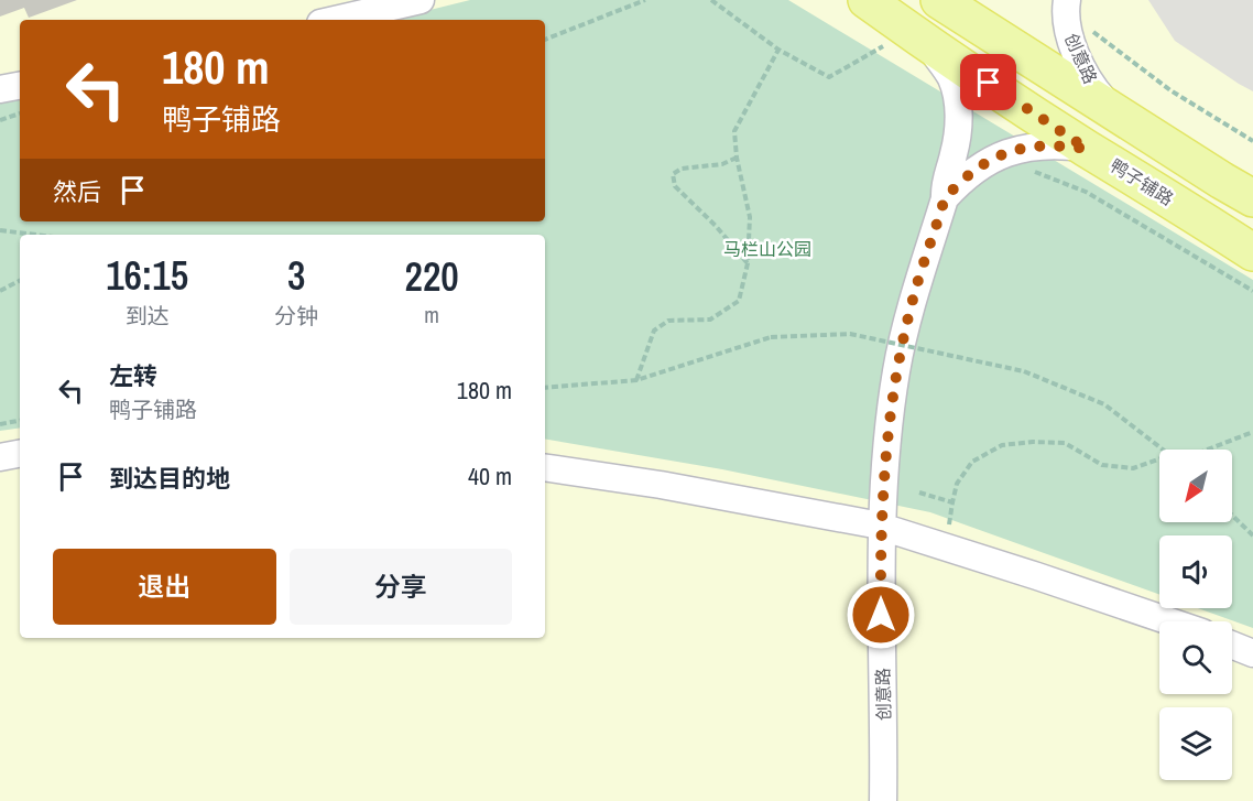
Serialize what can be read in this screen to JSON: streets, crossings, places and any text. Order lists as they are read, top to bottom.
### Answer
{
  "streets": {
    "main road": ["鸭子铺路"],
    "street": ["创意路"]
  },
  "crossings": [
    ["创意路", "鸭子铺路"]
  ],
  "parks": ["马栏山公园"],
  "north": "bottom left",
  "page": {
    "turn": ["180 m", "鸭子铺路"],
    "then": "然后",
    "eta": [
      "16:15",
      "到达",
      "3",
      "分钟",
      "220",
      "m"
    ],
    "list": [
      {
        "name": "左转",
        "note": "鸭子铺路",
        "value": "180 m"
      },
      {
        "name": "到达目的地",
        "value": "40 m"
      }
    ],
    "buttons": ["退出", "分享"]
  }
}
